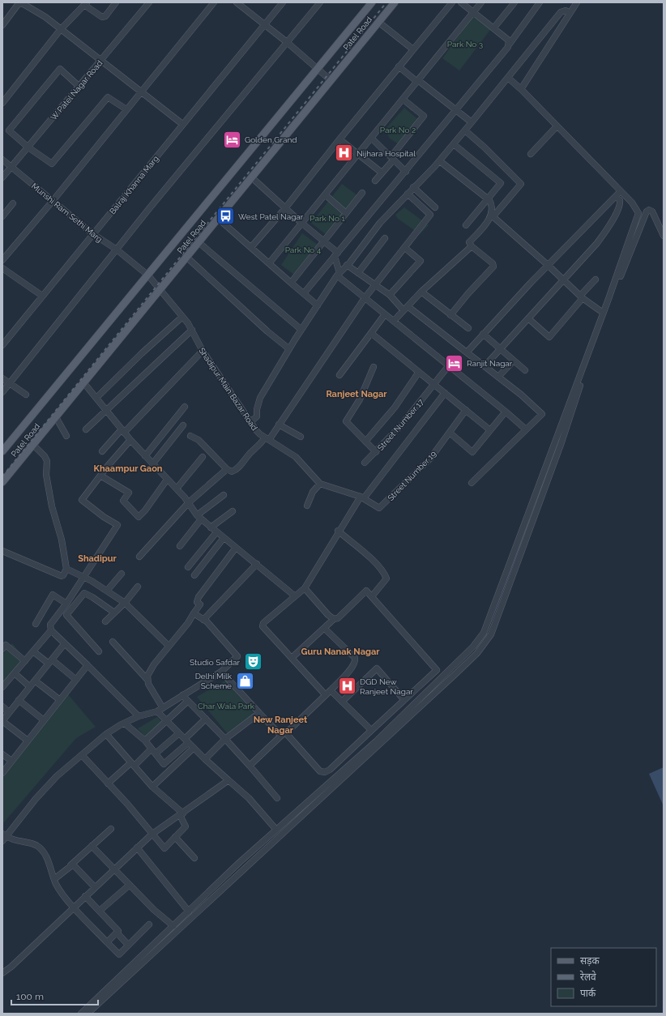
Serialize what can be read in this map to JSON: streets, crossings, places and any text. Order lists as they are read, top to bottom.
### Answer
{
  "streets": {
    "main road": ["Patel Road"],
    "street": [
      "W Patel Nagar Road",
      "Balraj Khanna Marg",
      "Munshi Ram Sethi Marg",
      "Shadipur Main Bazar Road",
      "Street Number 17",
      "Street Number 19"
    ]
  },
  "crossings": [
    ["Patel Road", "Munshi Ram Sethi Marg"],
    ["Patel Road", "Shadipur Main Bazar Road"],
    ["W Patel Nagar Road", "Munshi Ram Sethi Marg"],
    ["Balraj Khanna Marg", "Munshi Ram Sethi Marg"],
    ["Munshi Ram Sethi Marg", "Shadipur Main Bazar Road"],
    ["Shadipur Main Bazar Road", "Street Number 19"]
  ],
  "districts": [
    "Ranjeet Nagar",
    "Khaampur Gaon",
    "Shadipur",
    "Guru Nanak Nagar",
    "New Ranjeet Nagar"
  ],
  "parks": [
    "Park No 3",
    "Park No 2",
    "Park No 1",
    "Park No 4",
    "Char Wala Park"
  ],
  "places": {
    "hotel": ["Golden Grand", "Ranjit Nagar"],
    "hospital": ["Nijhara Hospital", "DGD New Ranjeet Nagar"],
    "bus stop": ["West Patel Nagar"],
    "theatre": ["Studio Safdar"],
    "shop": ["Delhi Milk Scheme"]
  },
  "legend": ["सड़क", "रेलवे", "पार्क"],
  "scale_bar": "100 m"
}
